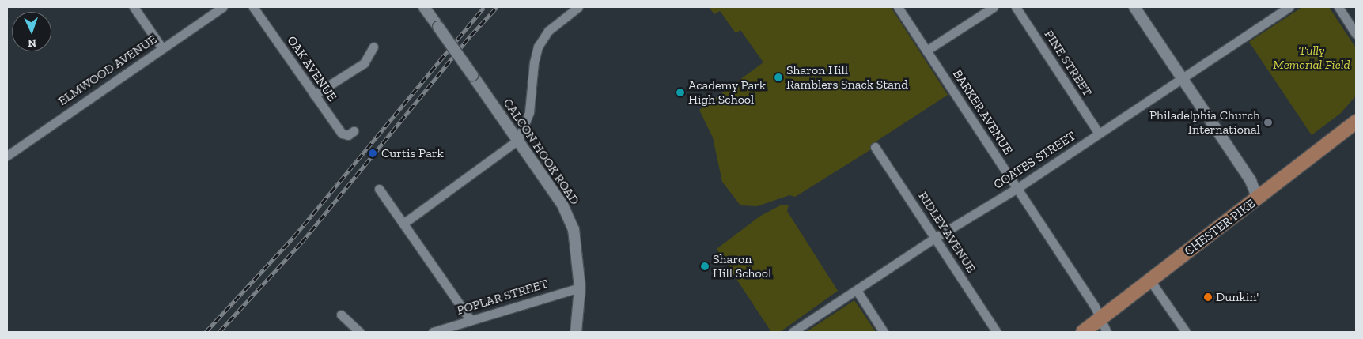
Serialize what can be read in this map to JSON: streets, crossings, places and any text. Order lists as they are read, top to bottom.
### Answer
{
  "streets": {
    "main road": ["CHESTER PIKE"],
    "street": [
      "PINE STREET",
      "OAK AVENUE",
      "ELMWOOD AVENUE",
      "BARKER AVENUE",
      "CALCON HOOK ROAD",
      "COATES STREET",
      "RIDLEY AVENUE",
      "POPLAR STREET"
    ]
  },
  "crossings": [
    ["PINE STREET", "COATES STREET"],
    ["BARKER AVENUE", "COATES STREET"],
    ["BARKER AVENUE", "CHESTER PIKE"],
    ["CALCON HOOK ROAD", "POPLAR STREET"],
    ["COATES STREET", "RIDLEY AVENUE"]
  ],
  "parks": ["Tully Memorial Field"],
  "places": [
    "Sharon Hill Ramblers Snack Stand",
    "Academy Park High School",
    "Philadelphia Church International",
    "Curtis Park",
    "Sharon Hill School",
    "Dunkin'"
  ],
  "north": "bottom"
}
